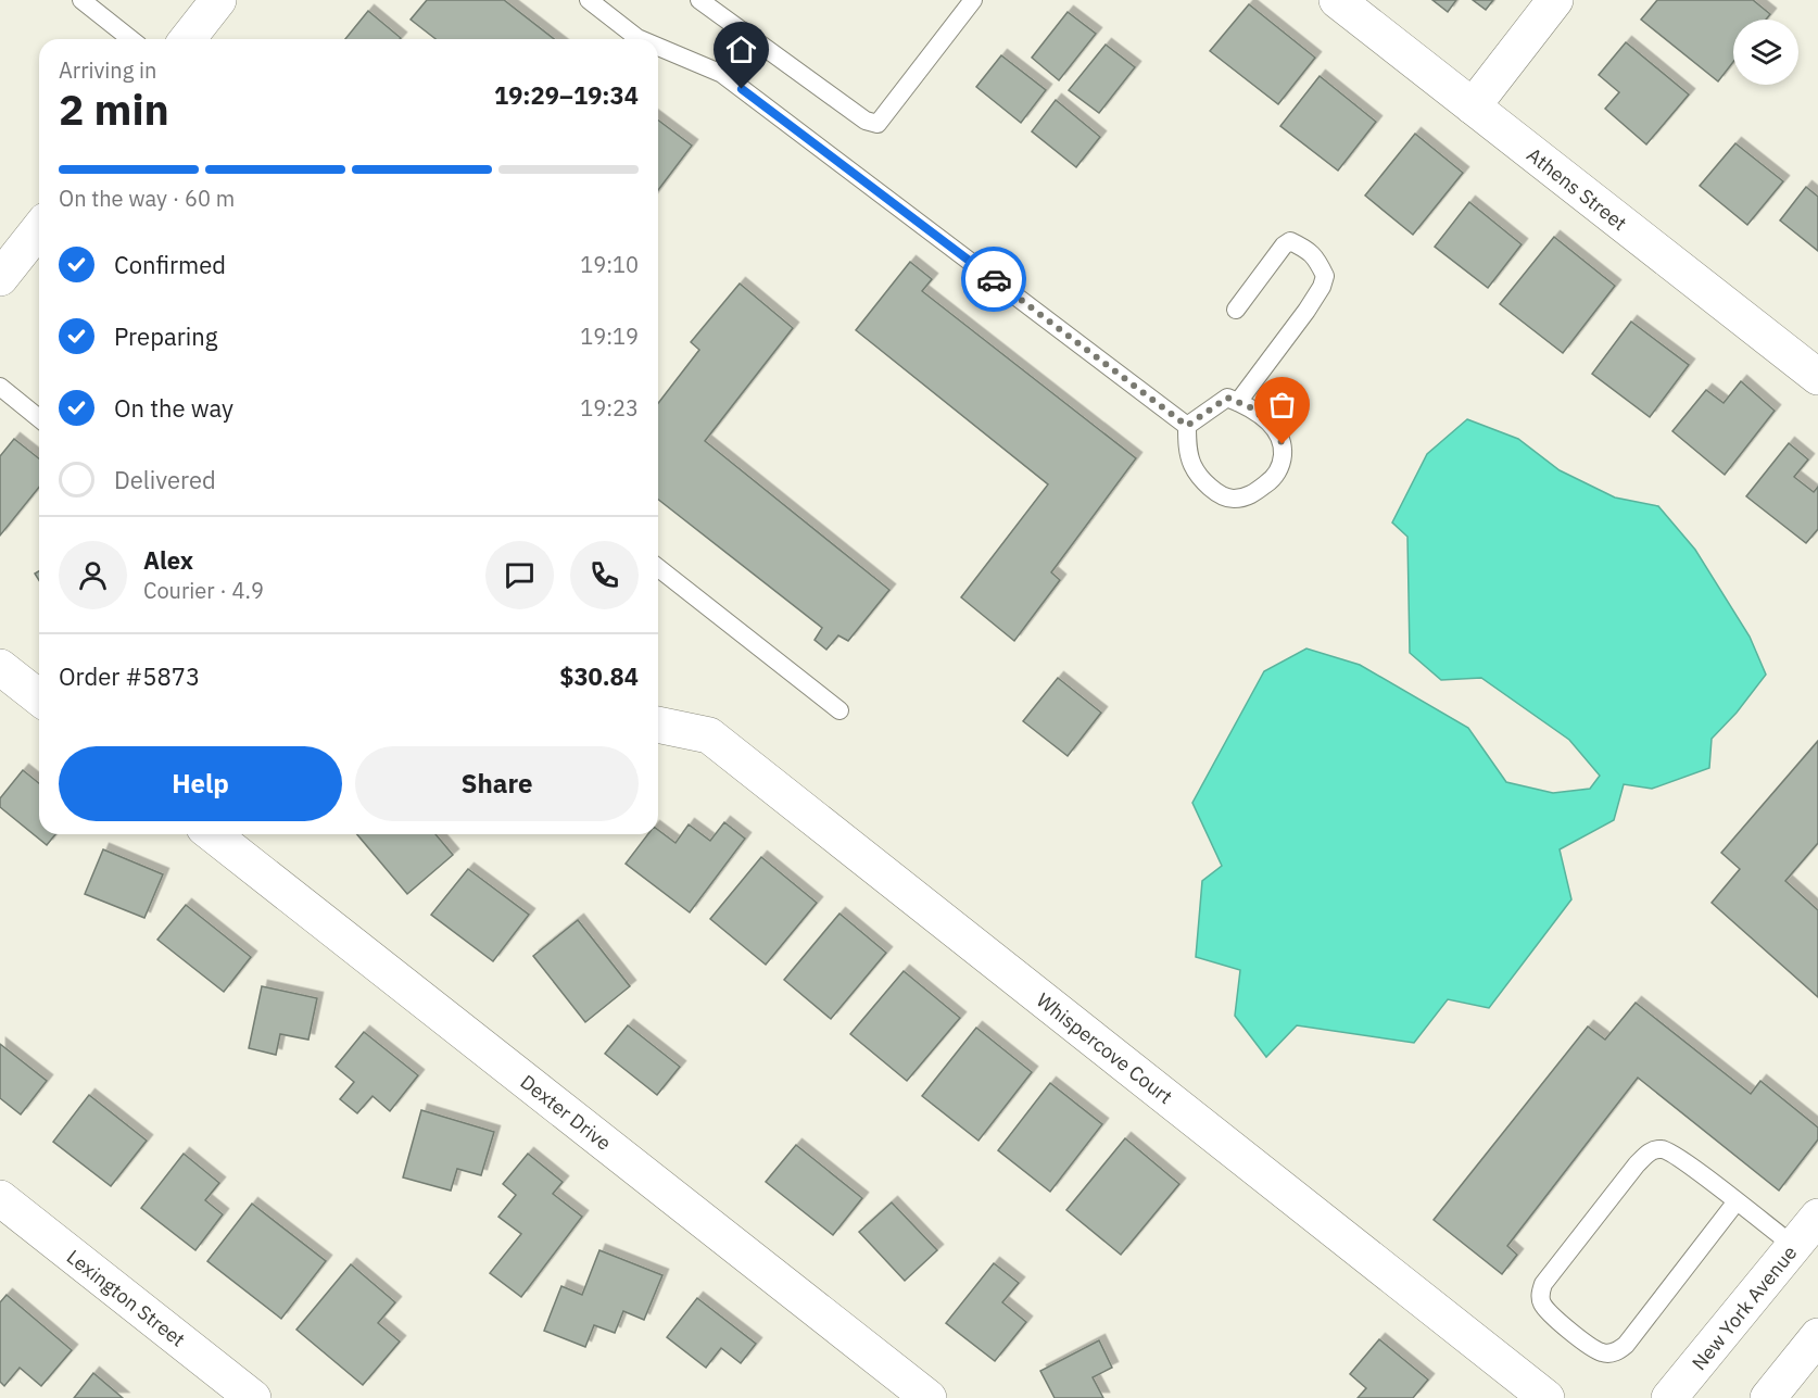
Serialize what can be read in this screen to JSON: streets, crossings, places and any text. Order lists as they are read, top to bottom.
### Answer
{
  "streets": {
    "street": [
      "Athens Street",
      "Whispercove Court",
      "Dexter Drive",
      "Lexington Street",
      "New York Avenue"
    ]
  },
  "page": {
    "heading": ["2 min", "Arriving in", "19:29–19:34"],
    "panel": [
      "Alex",
      "Courier · 4.9",
      "Order #5873",
      "$30.84"
    ],
    "bar": "On the way · 60 m",
    "list": [
      ["Confirmed", "19:10"],
      ["Preparing", "19:19"],
      ["On the way", "19:23"],
      "Delivered"
    ],
    "buttons": ["Help", "Share"]
  }
}
